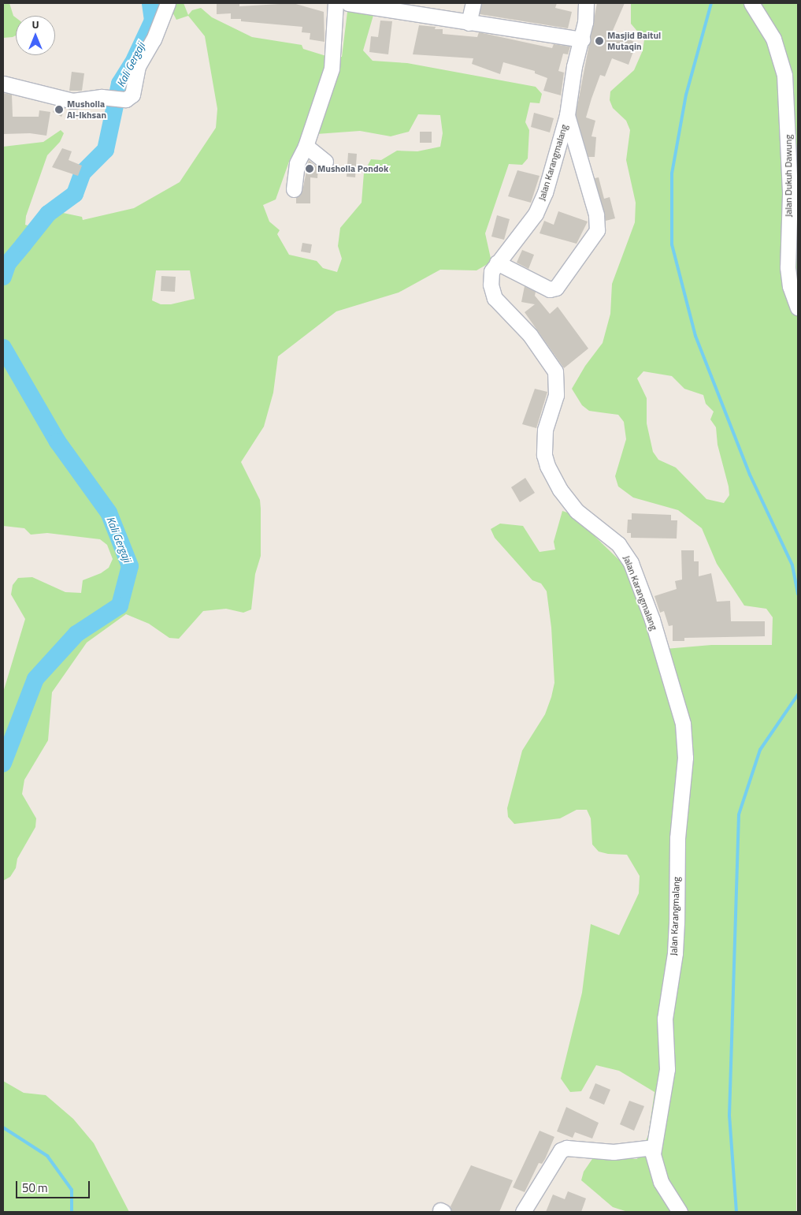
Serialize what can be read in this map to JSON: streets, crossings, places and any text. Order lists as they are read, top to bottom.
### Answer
{
  "streets": {
    "street": ["Jalan Karangmalang", "Jalan Dukuh Dawung"]
  },
  "water": ["Kali Gergaji"],
  "places": ["Masjid Baitul Mutaqin", "Musholla Al-Ikhsan", "Musholla Pondok"],
  "scale_bar": "50 m",
  "north": "top"
}
